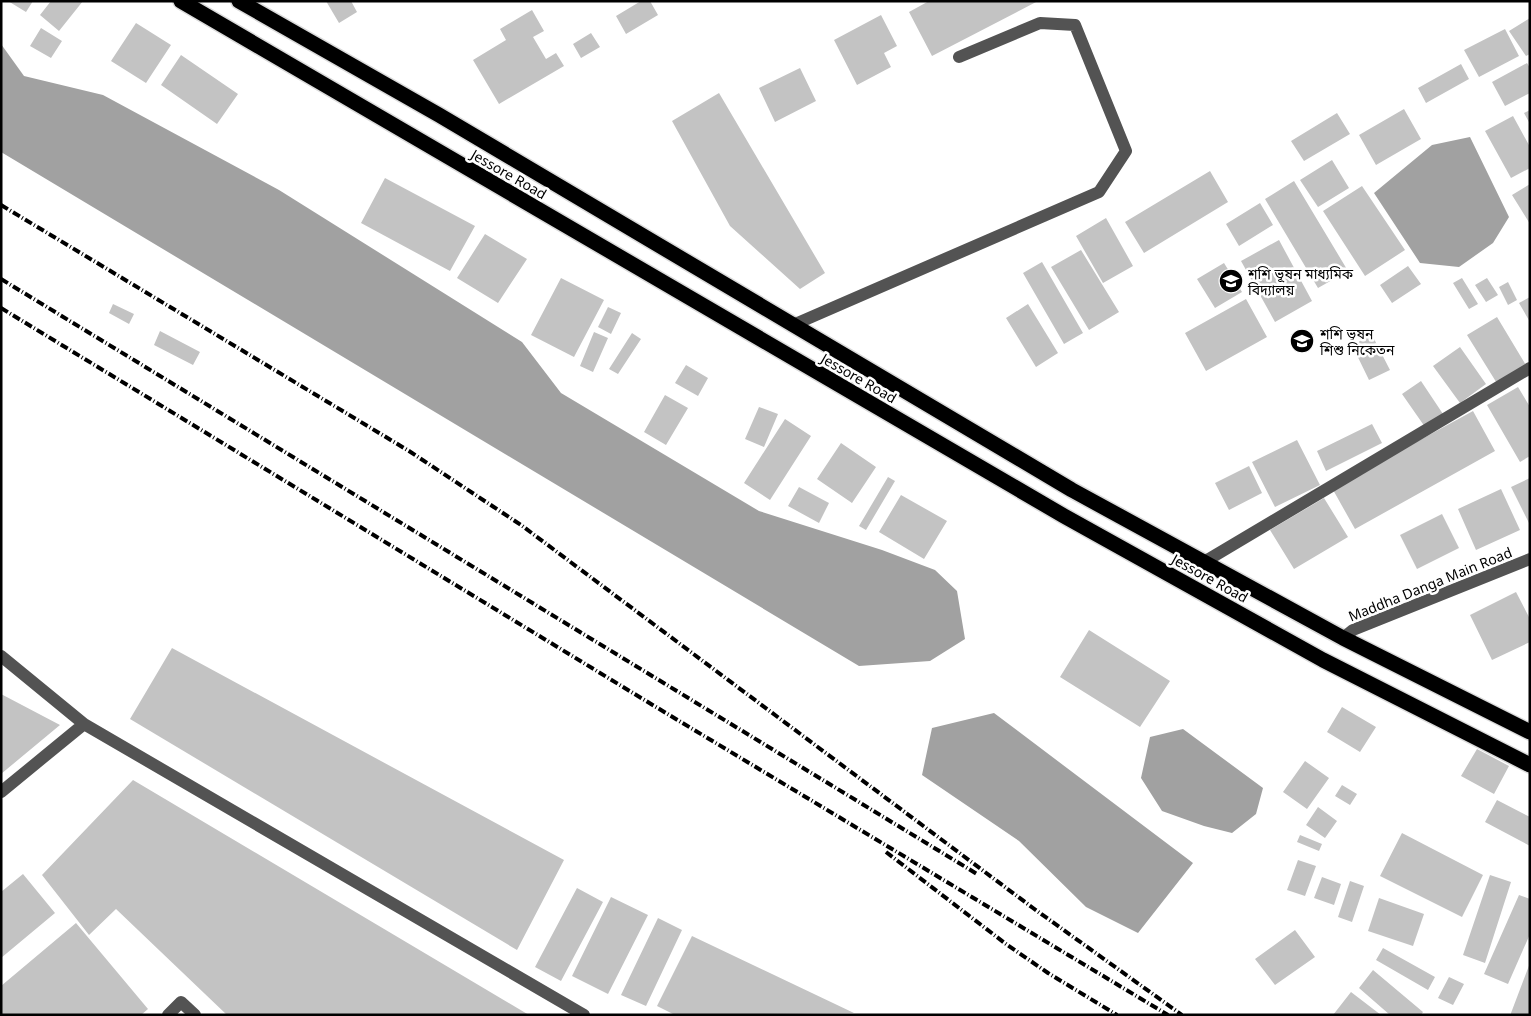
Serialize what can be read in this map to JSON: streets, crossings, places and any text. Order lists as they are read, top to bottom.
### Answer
{
  "streets": {
    "highway": ["Jessore Road"],
    "street": ["Maddha Danga Main Road"]
  },
  "crossings": [
    ["Jessore Road", "Maddha Danga Main Road"]
  ],
  "places": {
    "school or university": ["শশি ভূষন মাধ্যমিক বিদ্যালয়", "শশি ভূষন শিশু নিকেতন"]
  }
}
